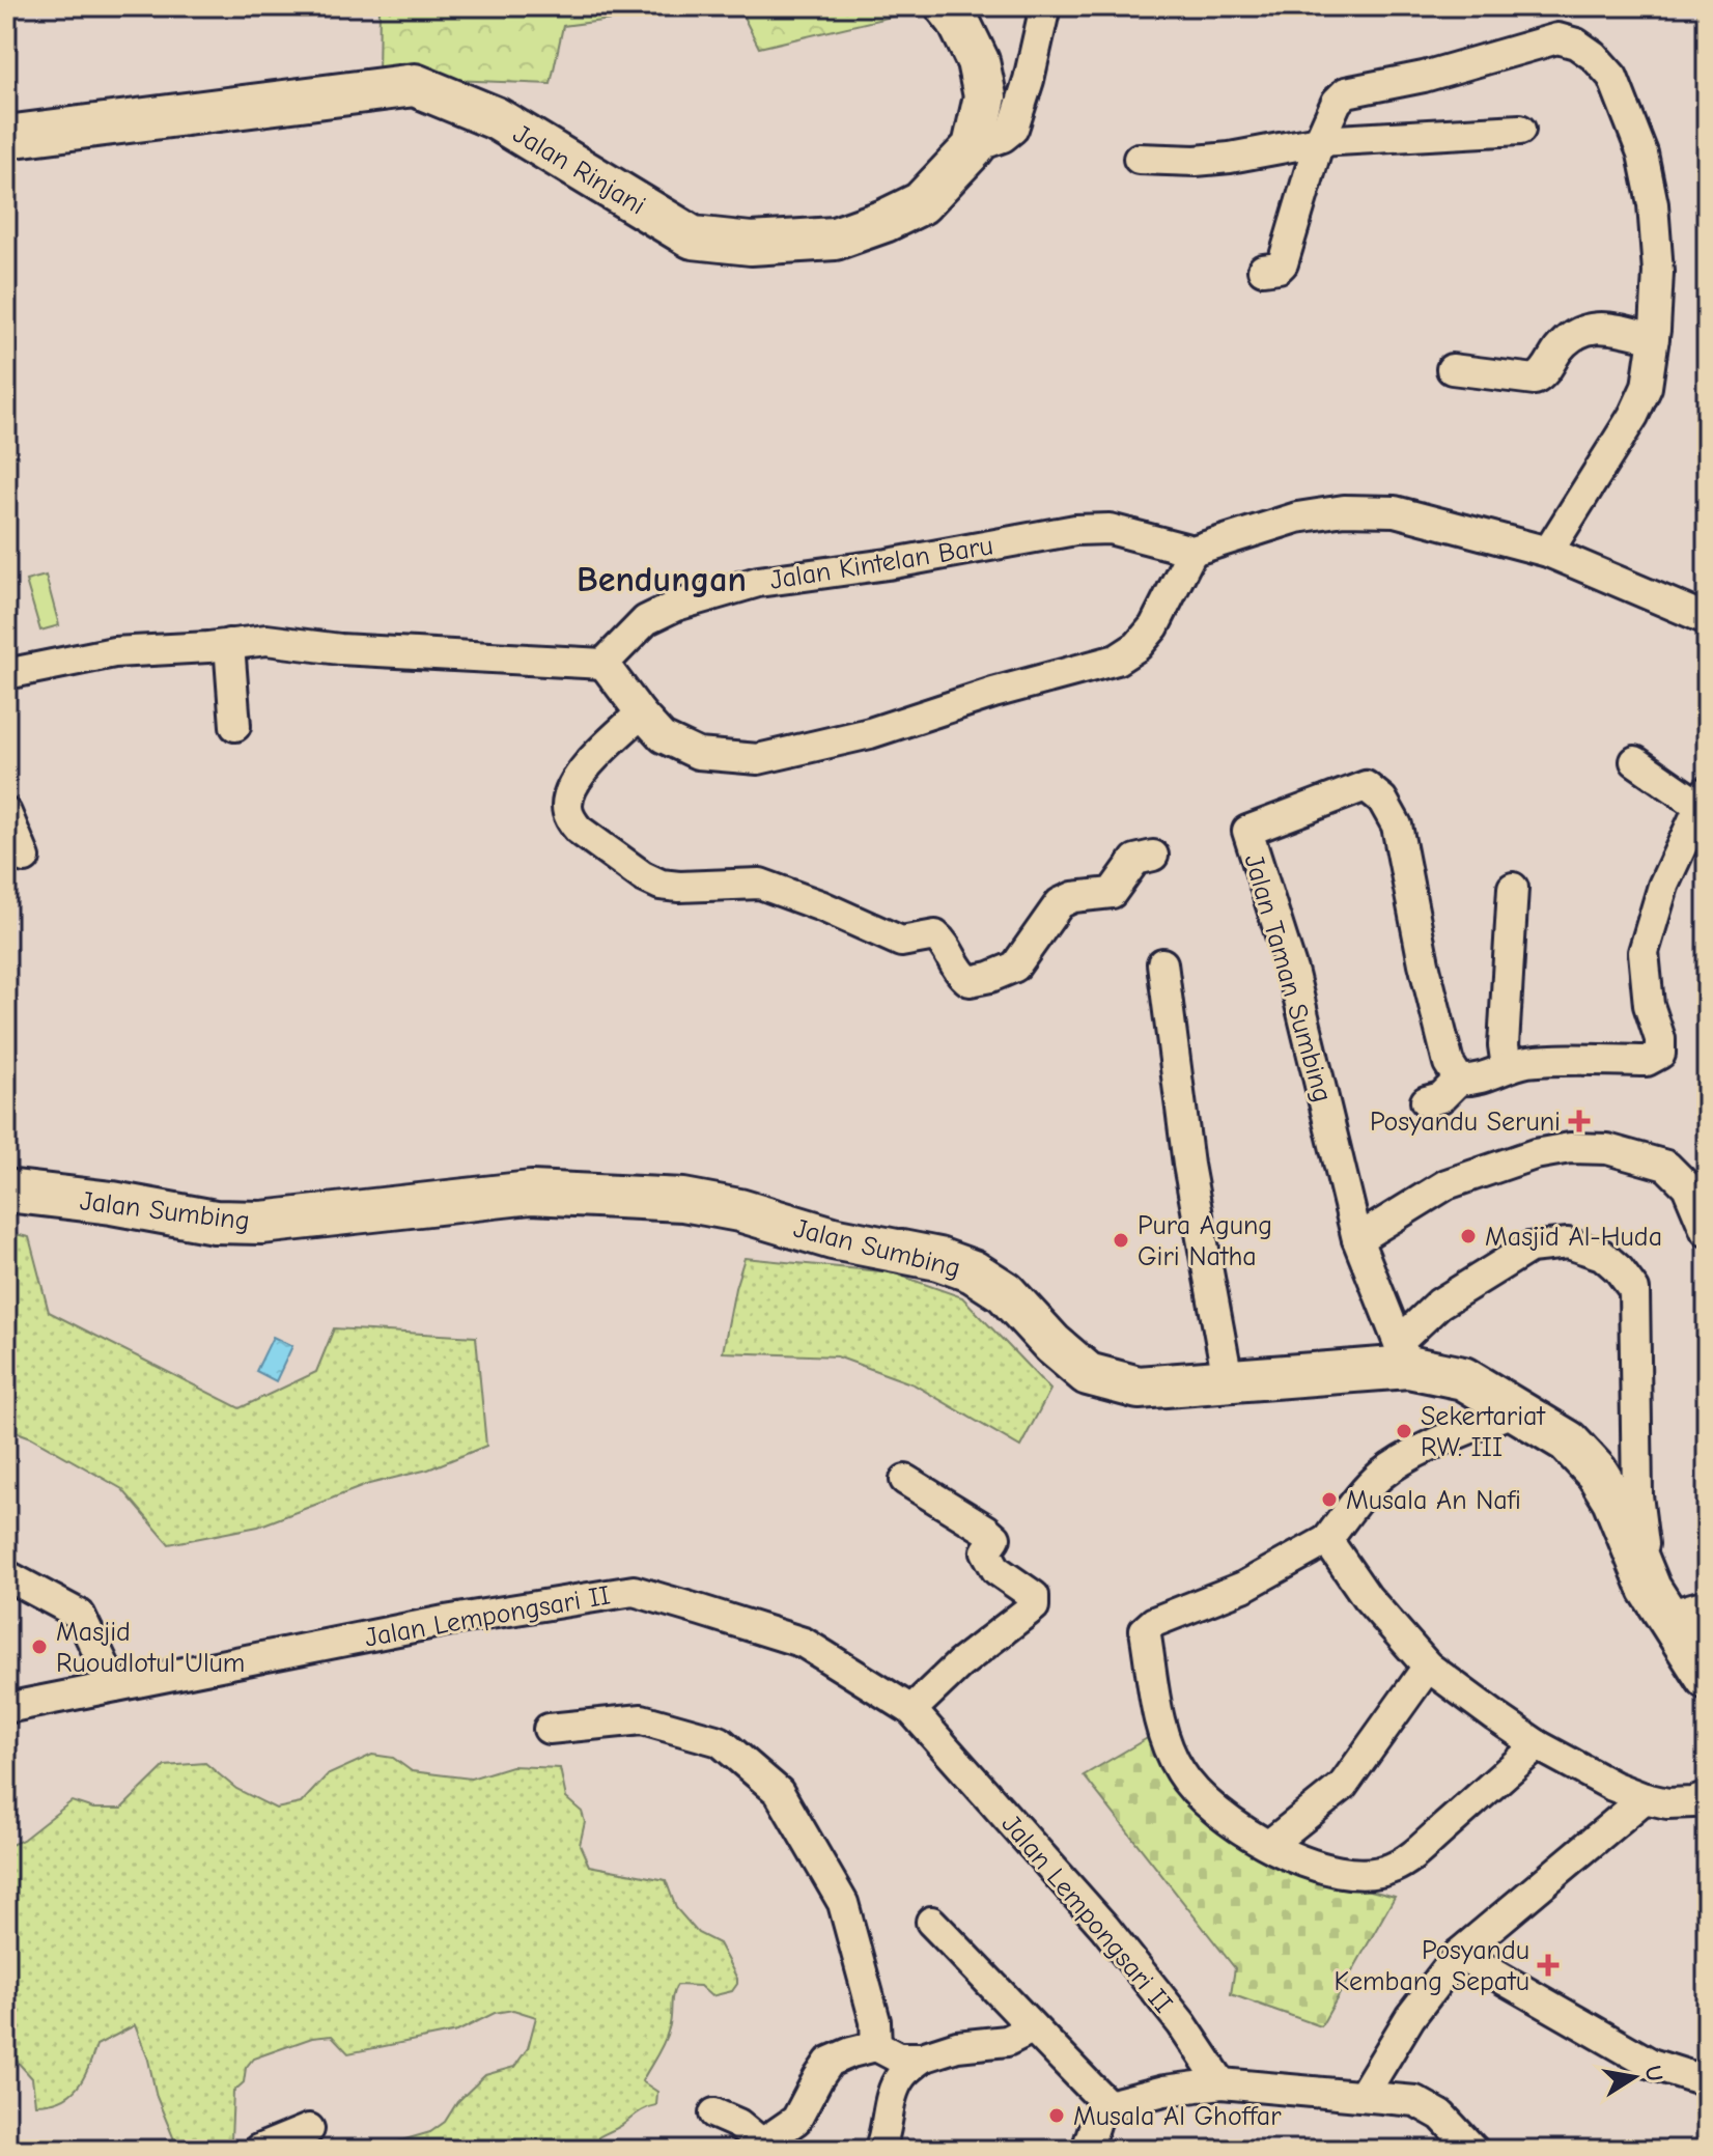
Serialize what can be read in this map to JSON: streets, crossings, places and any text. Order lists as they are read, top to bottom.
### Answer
{
  "streets": {
    "street": [
      "Jalan Rinjani",
      "Jalan Kintelan Baru",
      "Jalan Taman Sumbing",
      "Jalan Sumbing",
      "Jalan Lempongsari II"
    ]
  },
  "crossings": [
    ["Jalan Taman Sumbing", "Jalan Sumbing"]
  ],
  "districts": ["Bendungan"],
  "places": {
    "health": ["Posyandu Seruni", "Posyandu Kembang Sepatu"],
    "other": [
      "Masjid Al-Huda",
      "Pura Agung Giri Natha",
      "Sekertariat RW. III",
      "Musala An Nafi",
      "Masjid Ruoudlotul Ulum",
      "Musala Al Ghoffar"
    ]
  },
  "north": "right"
}
